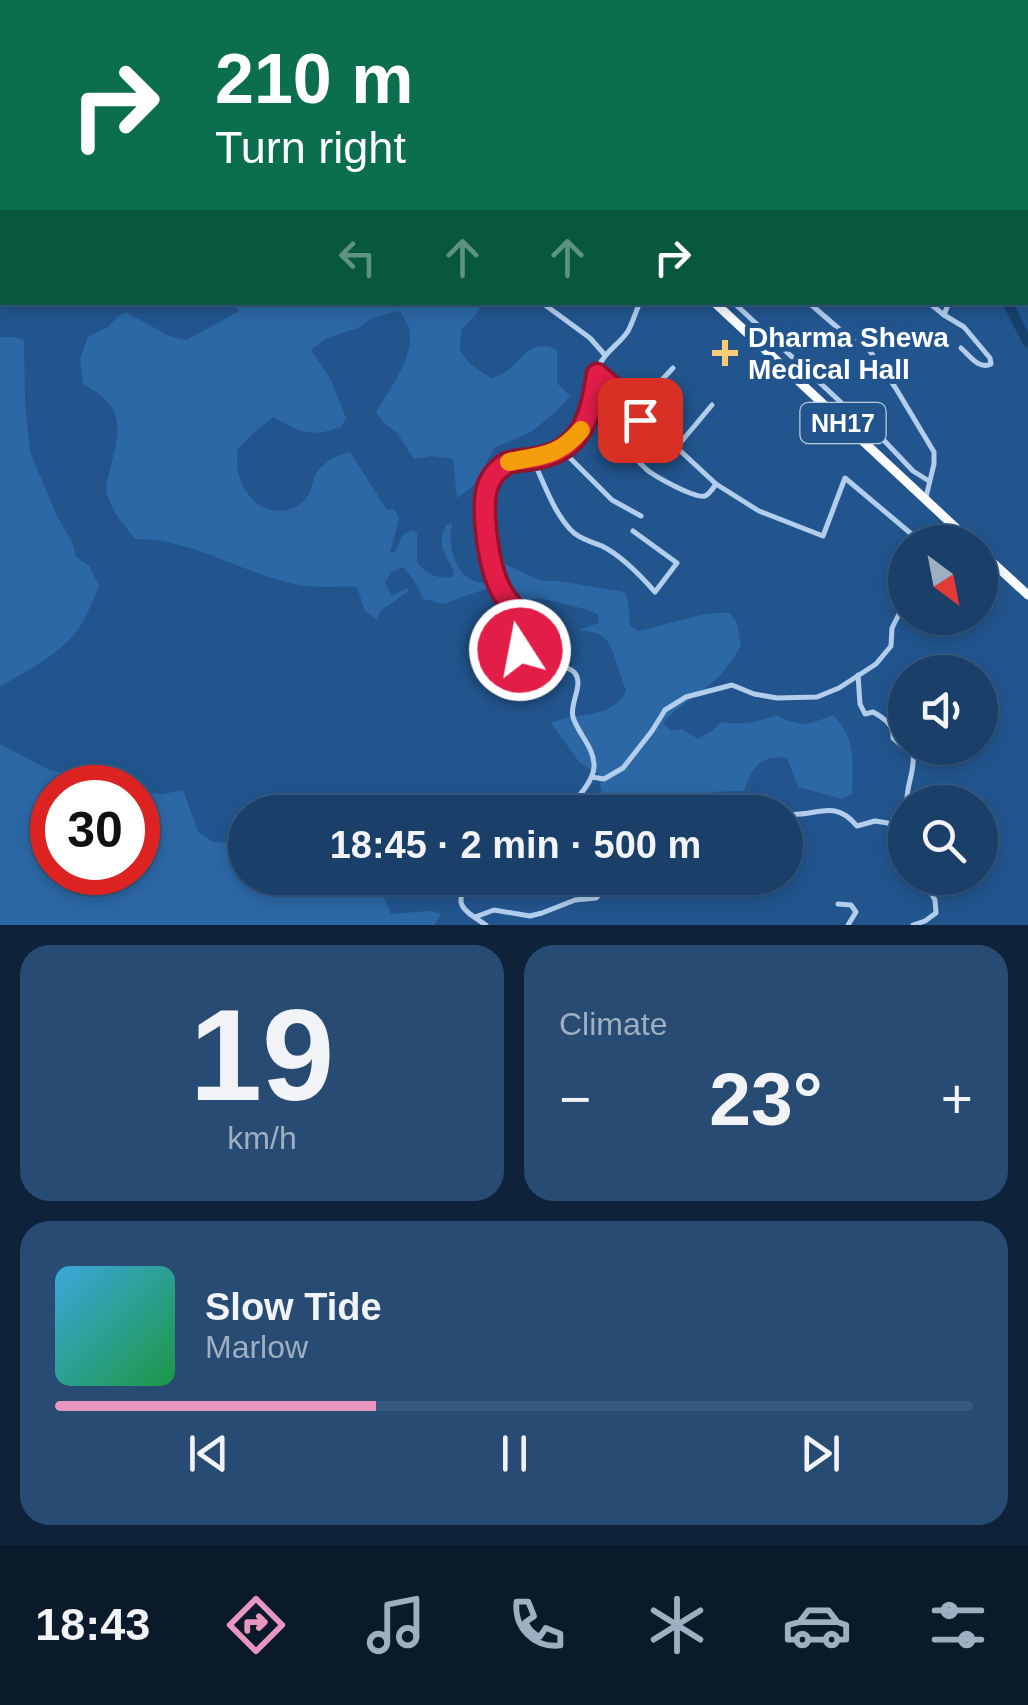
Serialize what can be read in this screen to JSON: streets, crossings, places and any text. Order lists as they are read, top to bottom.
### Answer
{
  "streets": {
    "highway": ["NH17"]
  },
  "places": {
    "health": ["Dharma Shewa Medical Hall"]
  },
  "north": "bottom right",
  "page": {
    "turn": ["210 m", "Turn right"],
    "limit": "30",
    "trip": "18:45 · 2 min · 500 m",
    "tile": [
      ["19", "km/h"],
      "Climate"
    ],
    "heat": ["−", "23°", "+"],
    "song": ["Slow Tide", "Marlow"],
    "tabs": "18:43"
  }
}
